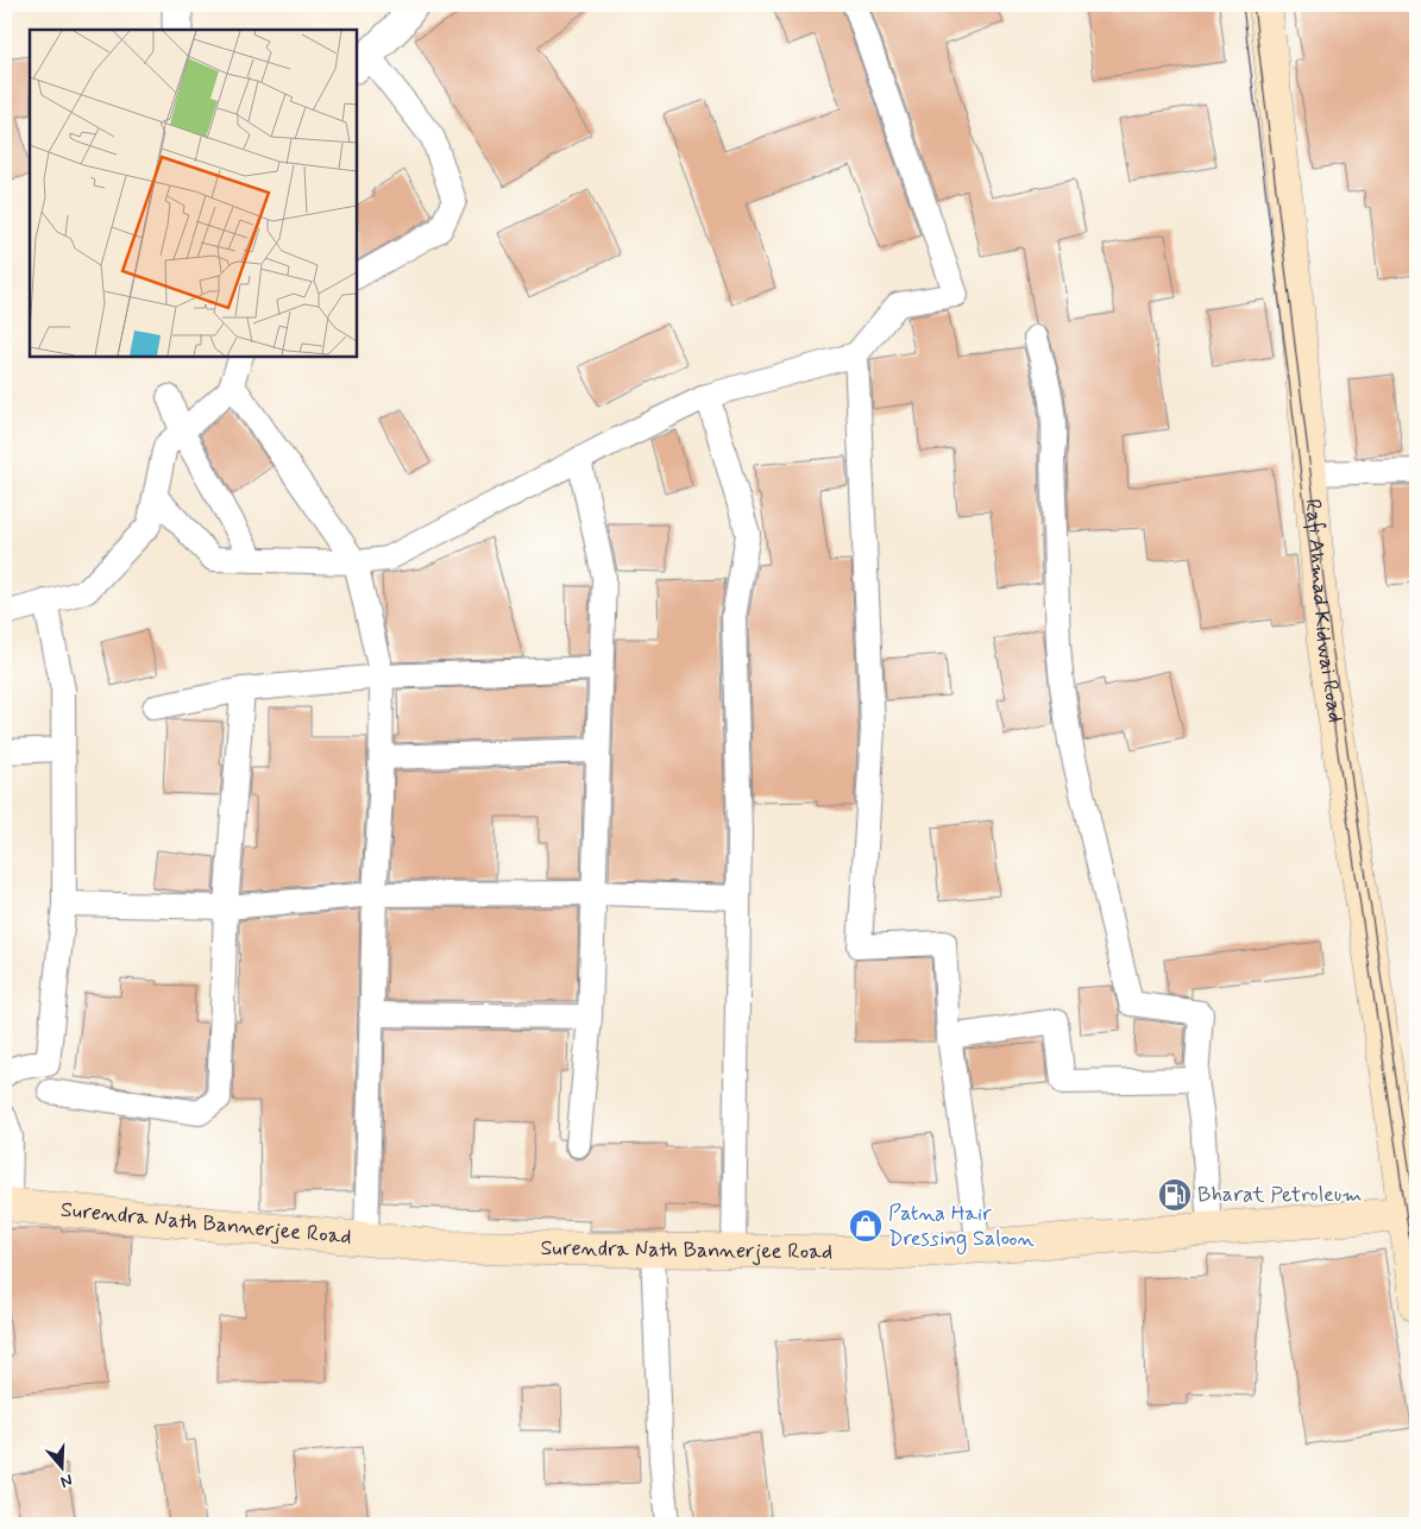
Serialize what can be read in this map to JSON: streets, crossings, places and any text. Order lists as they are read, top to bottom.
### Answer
{
  "streets": {
    "main road": ["Rafi Ahmad Kidwai Road", "Surendra Nath Bannerjee Road"]
  },
  "crossings": [
    ["Rafi Ahmad Kidwai Road", "Surendra Nath Bannerjee Road"]
  ],
  "places": {
    "fuel station": ["Bharat Petroleum"],
    "shop": ["Patna Hair Dressing Saloon"]
  },
  "north": "bottom"
}
